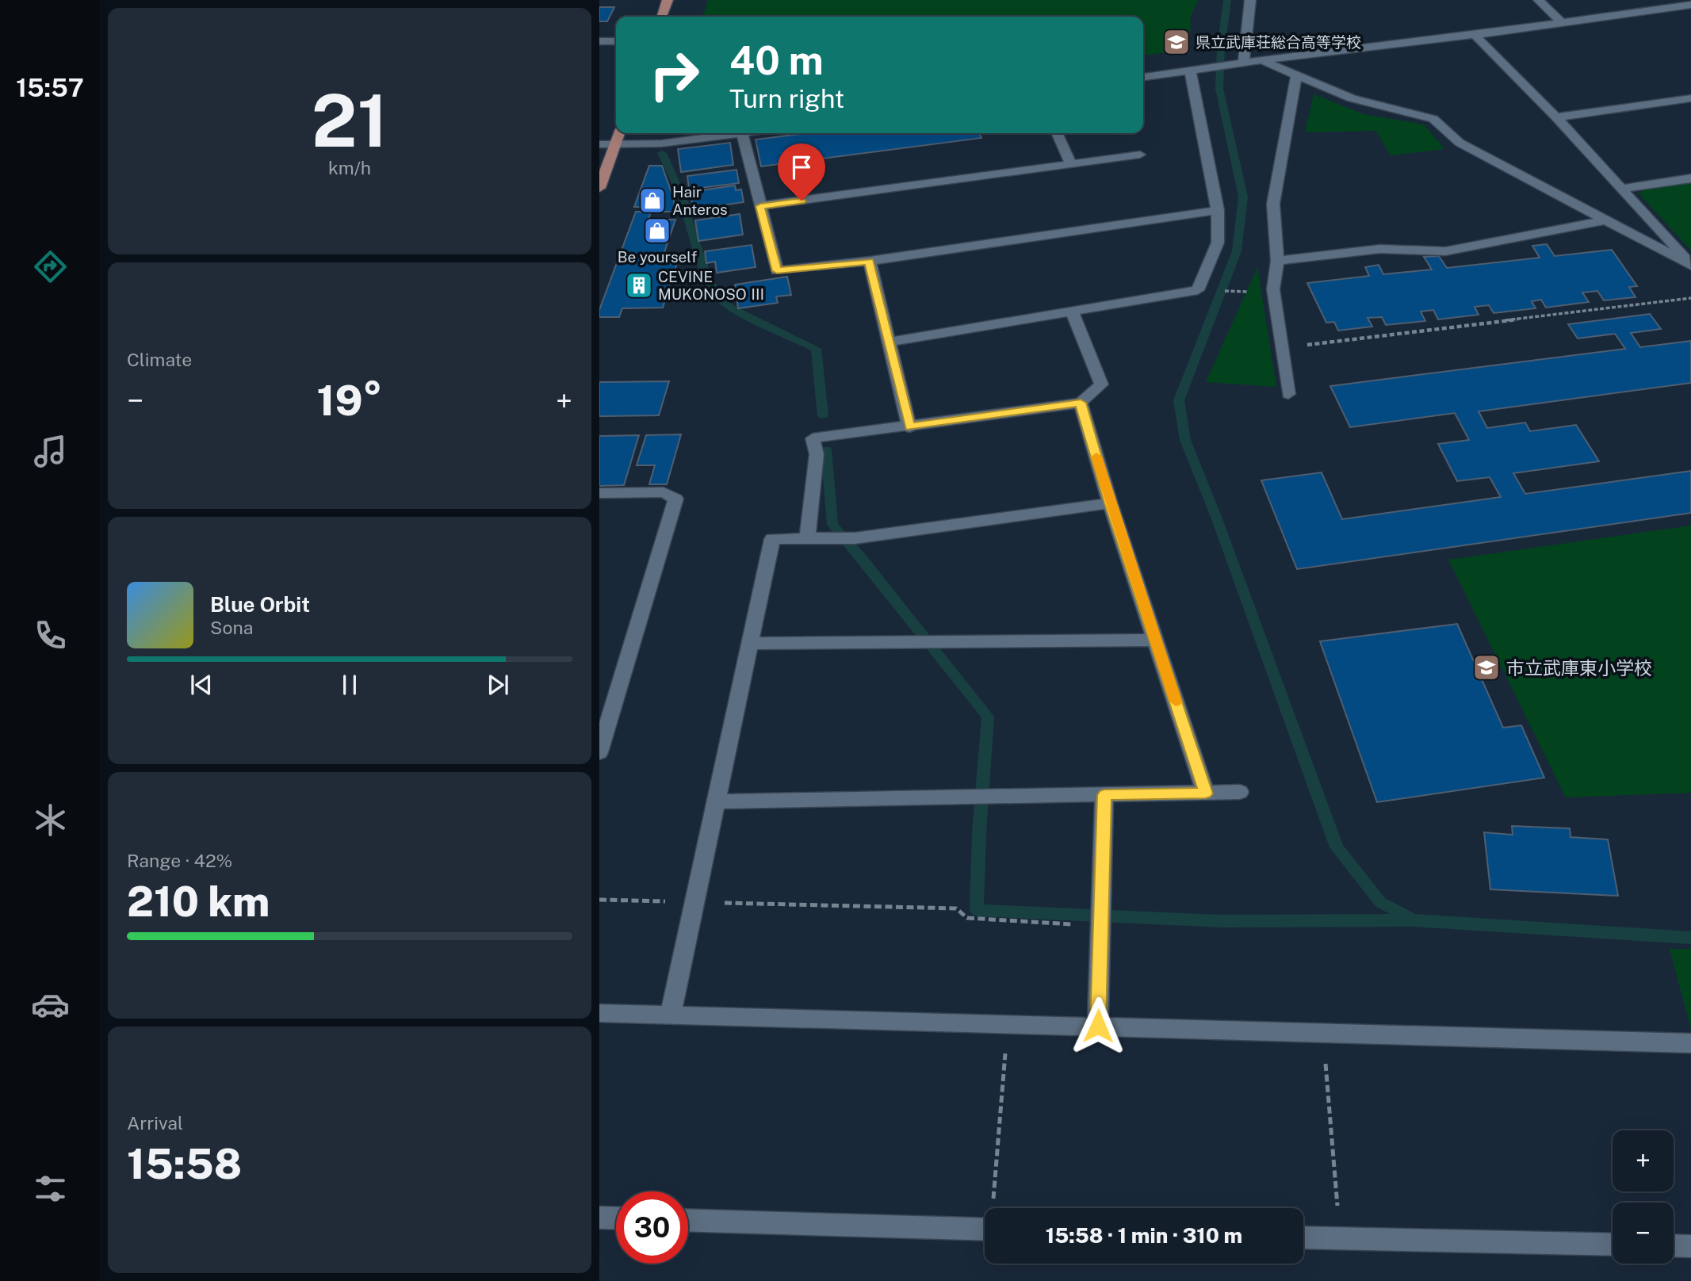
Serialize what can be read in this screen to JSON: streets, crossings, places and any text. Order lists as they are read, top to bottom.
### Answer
{
  "places": {
    "school or university": ["県立武庫荘総合高等学校", "市立武庫東小学校"],
    "shop": ["Hair Anteros", "Be yourself"],
    "building": ["CEVINE MUKONOSO Ⅲ"]
  },
  "page": {
    "tabs": "15:57",
    "tile": [
      ["21", "km/h"],
      "Climate",
      ["Range · 42%", "210 km"],
      ["Arrival", "15:58"]
    ],
    "turn": ["40 m", "Turn right"],
    "heat": ["−", "19°", "+"],
    "song": ["Blue Orbit", "Sona"],
    "map_buttons": ["+", "−"],
    "limit": "30",
    "trip": "15:58 · 1 min · 310 m"
  }
}
